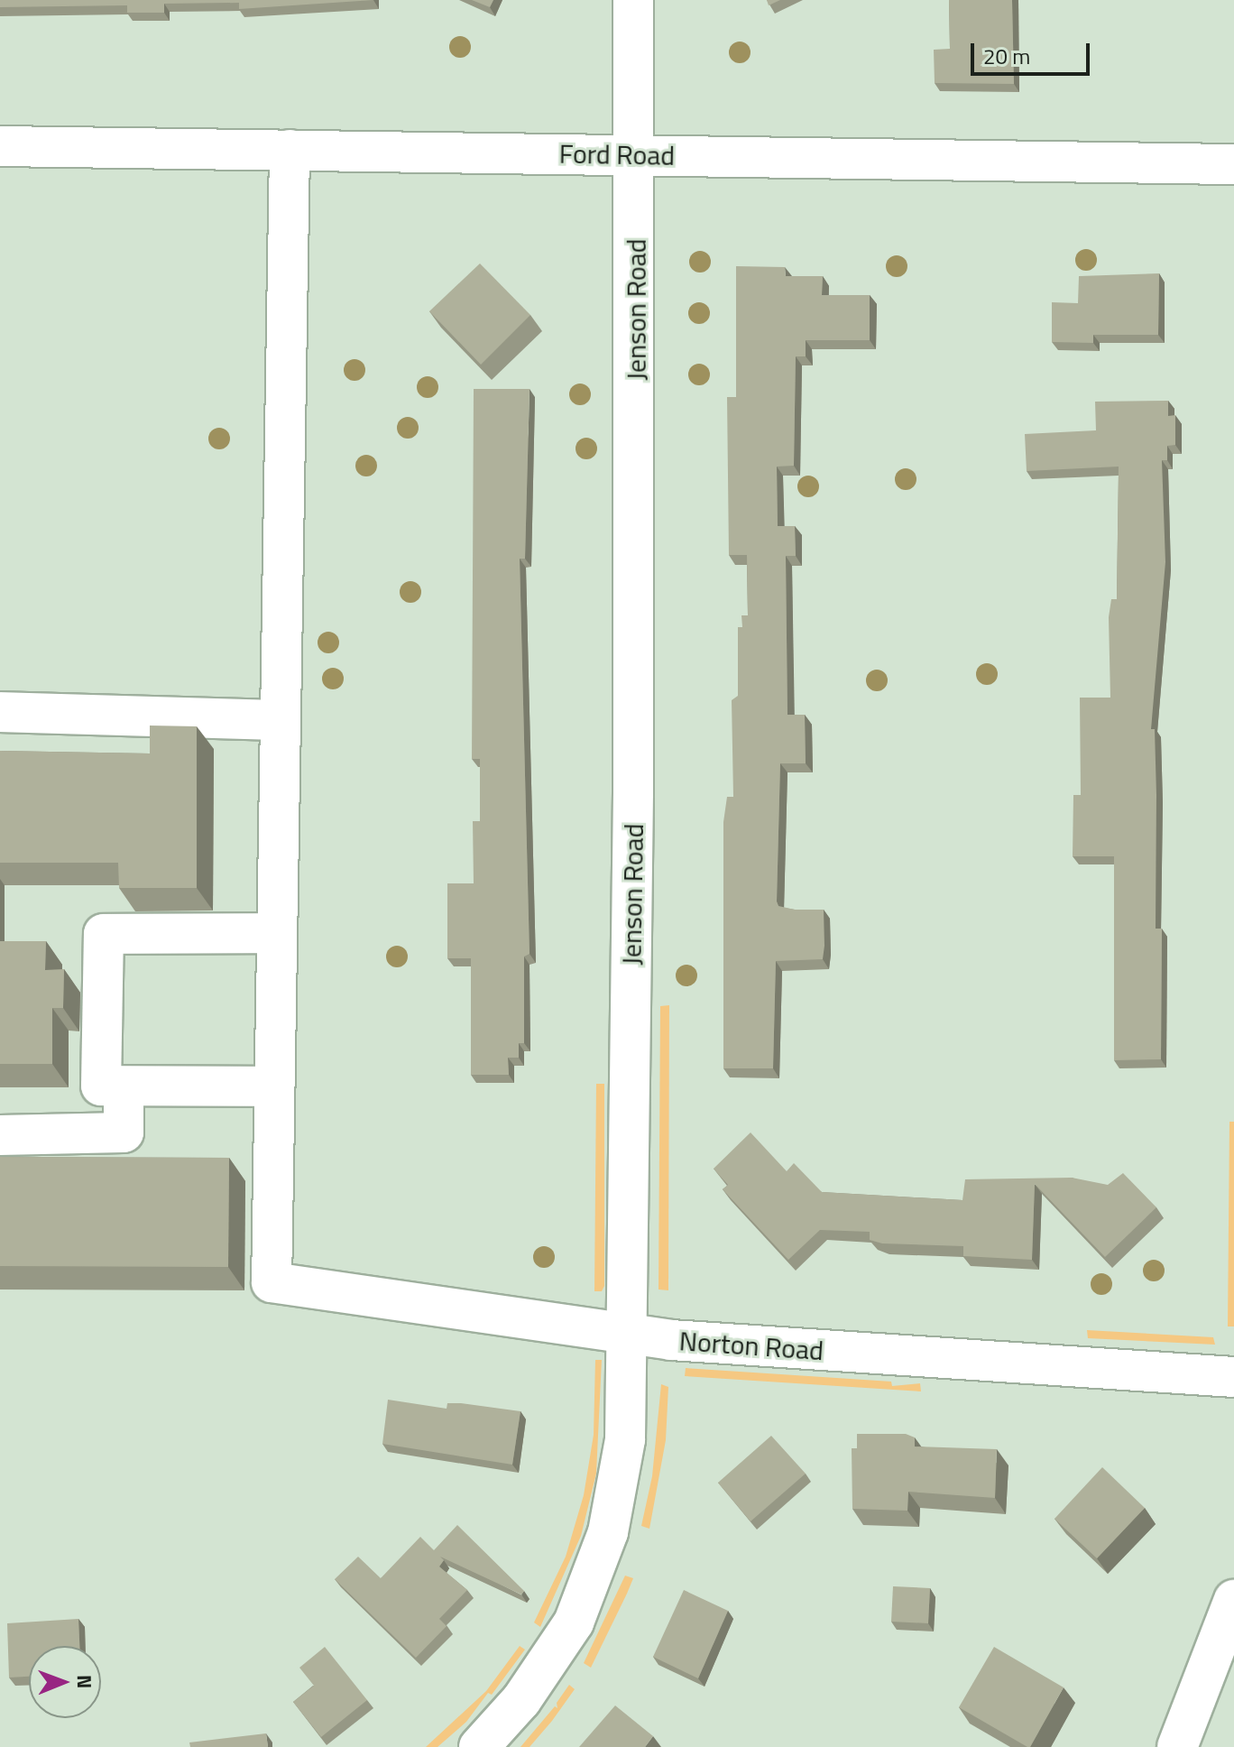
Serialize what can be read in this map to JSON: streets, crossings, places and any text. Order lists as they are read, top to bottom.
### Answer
{
  "streets": {
    "street": ["Ford Road", "Jenson Road", "Norton Road"]
  },
  "crossings": [
    ["Ford Road", "Jenson Road"],
    ["Jenson Road", "Norton Road"]
  ],
  "scale_bar": "20 m",
  "north": "right"
}
